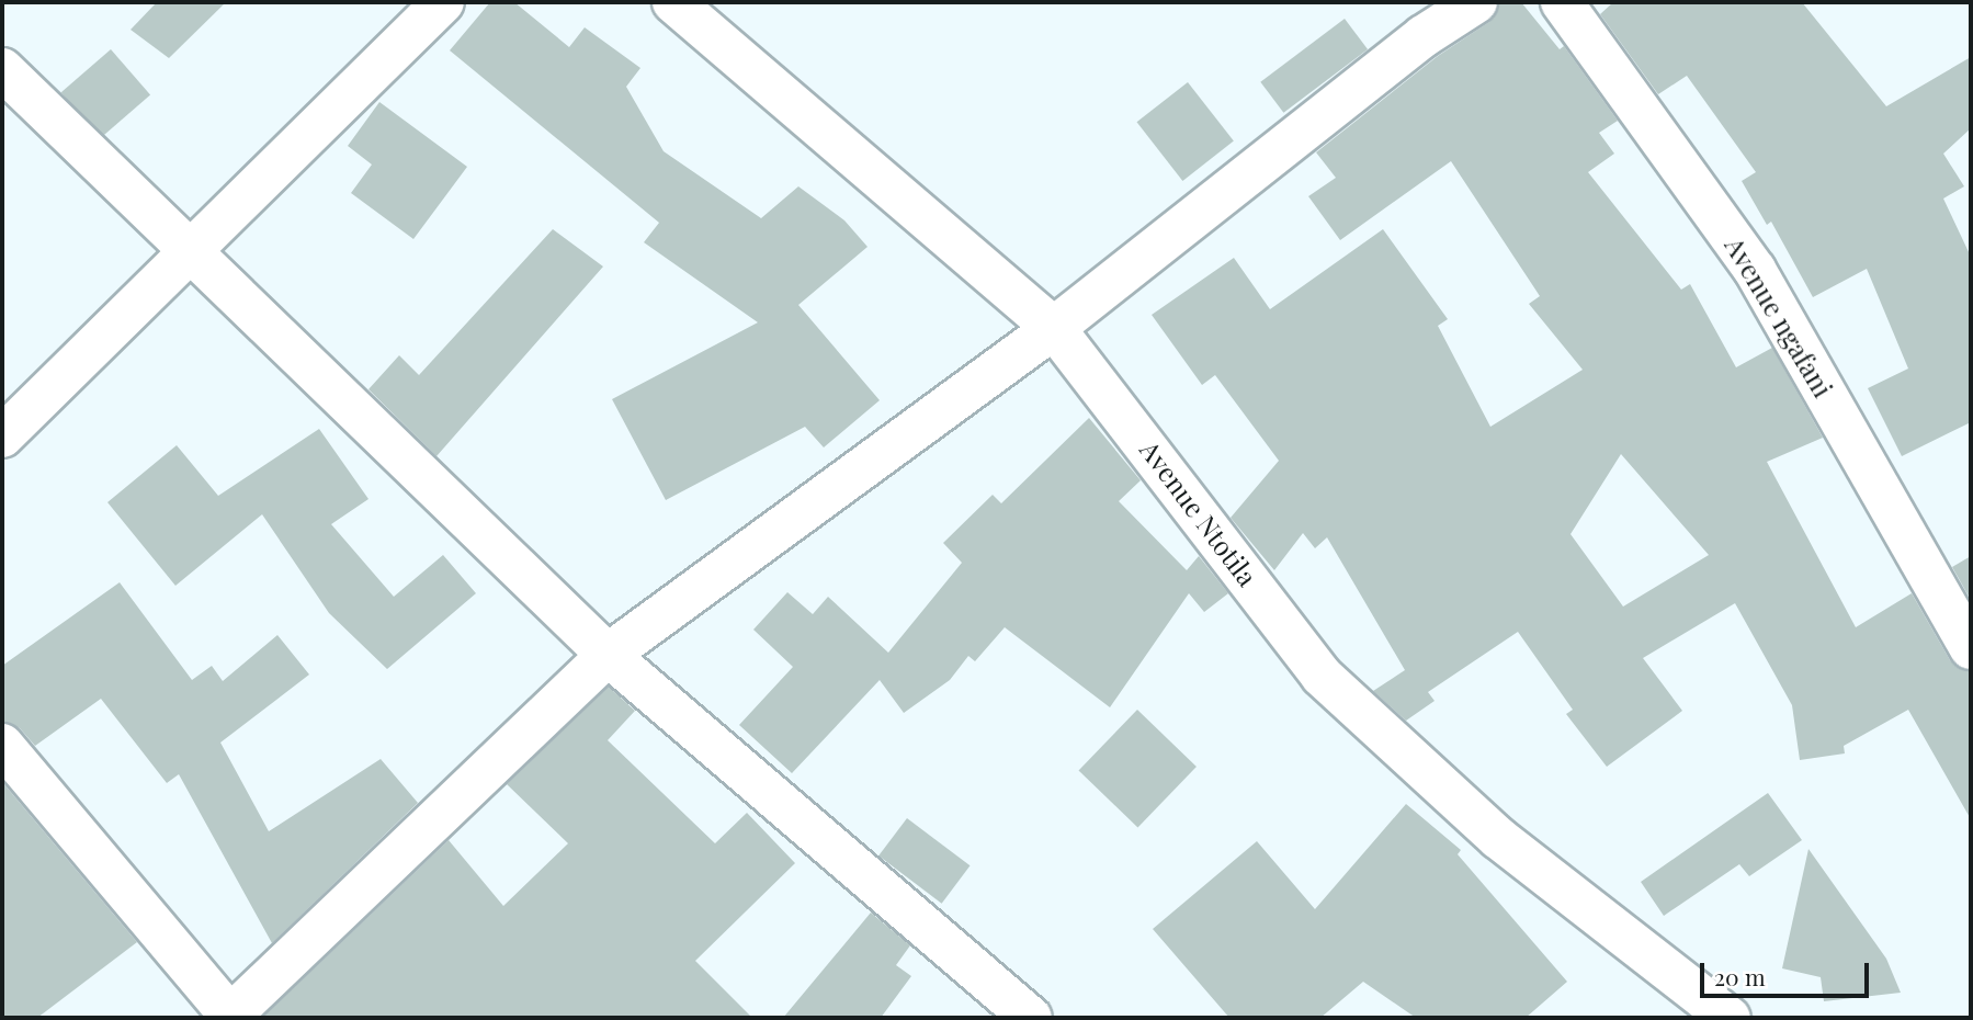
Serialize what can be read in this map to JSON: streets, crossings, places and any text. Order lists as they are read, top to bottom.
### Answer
{
  "streets": {
    "street": ["Avenue ngafani", "Avenue Ntotila"]
  },
  "scale_bar": "20 m"
}
